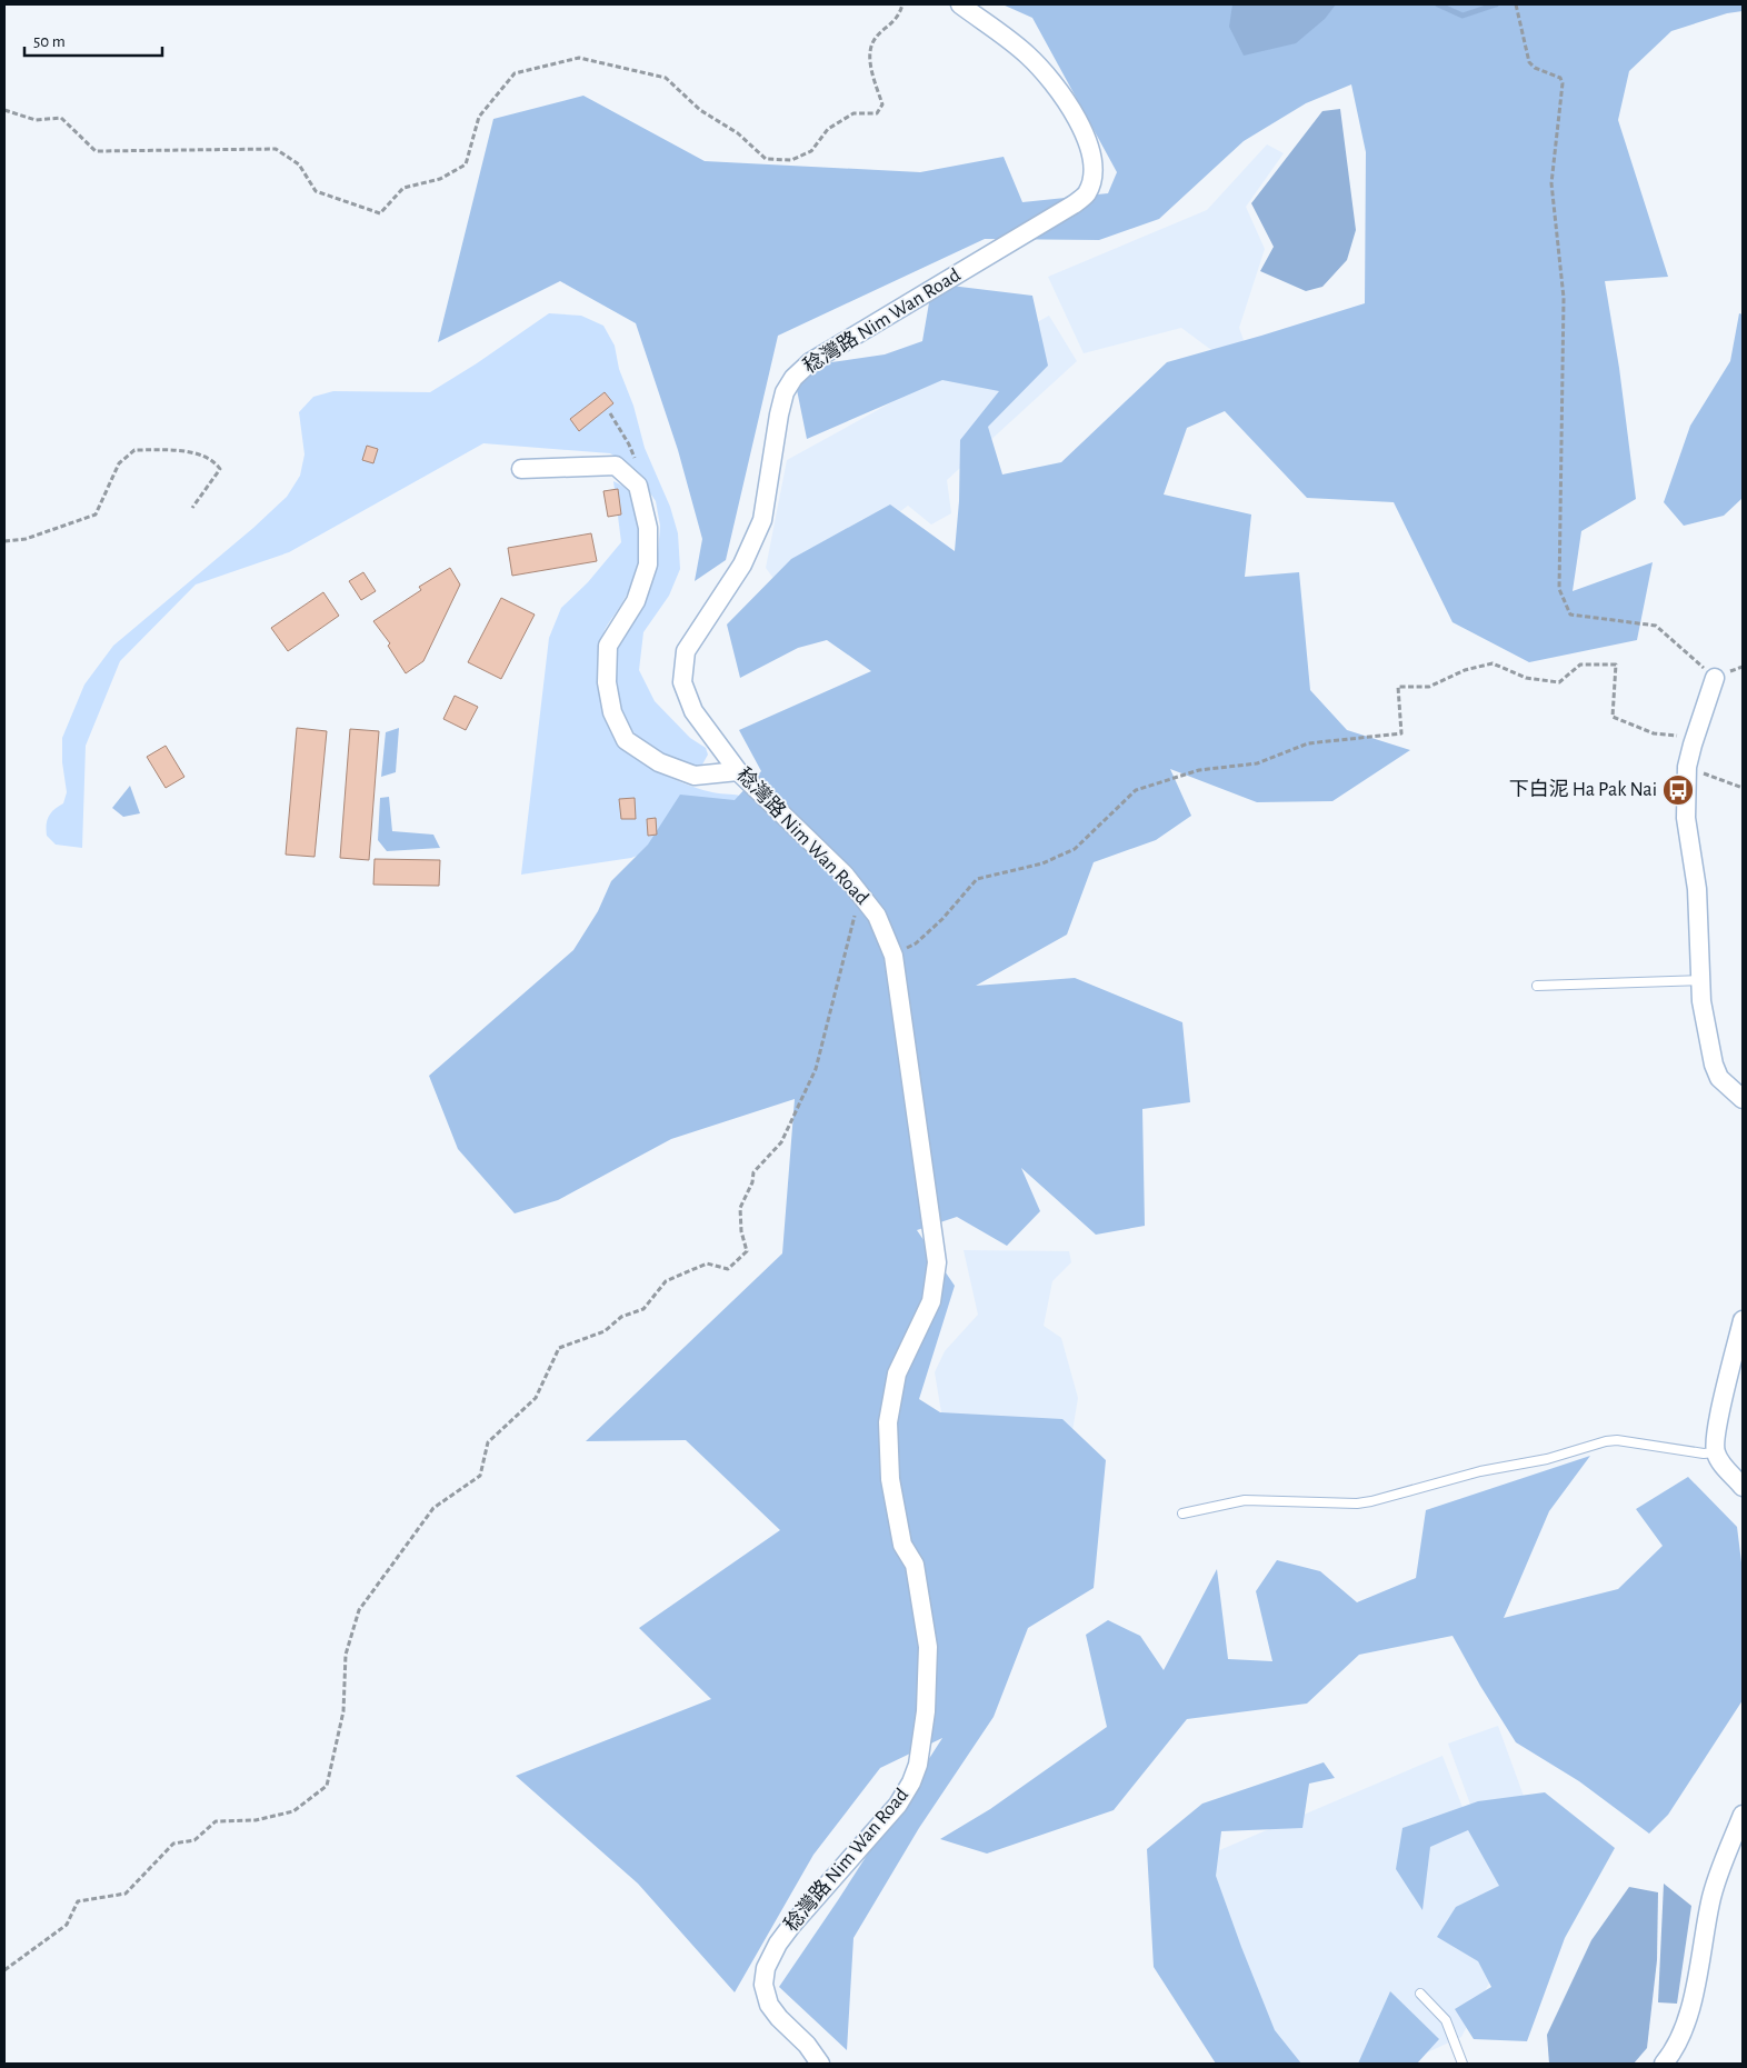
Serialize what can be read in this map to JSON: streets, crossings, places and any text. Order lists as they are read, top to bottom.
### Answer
{
  "streets": {
    "street": ["稔灣路 Nim Wan Road"]
  },
  "places": {
    "bus stop": ["下白泥 Ha Pak Nai"]
  },
  "scale_bar": "50 m"
}
